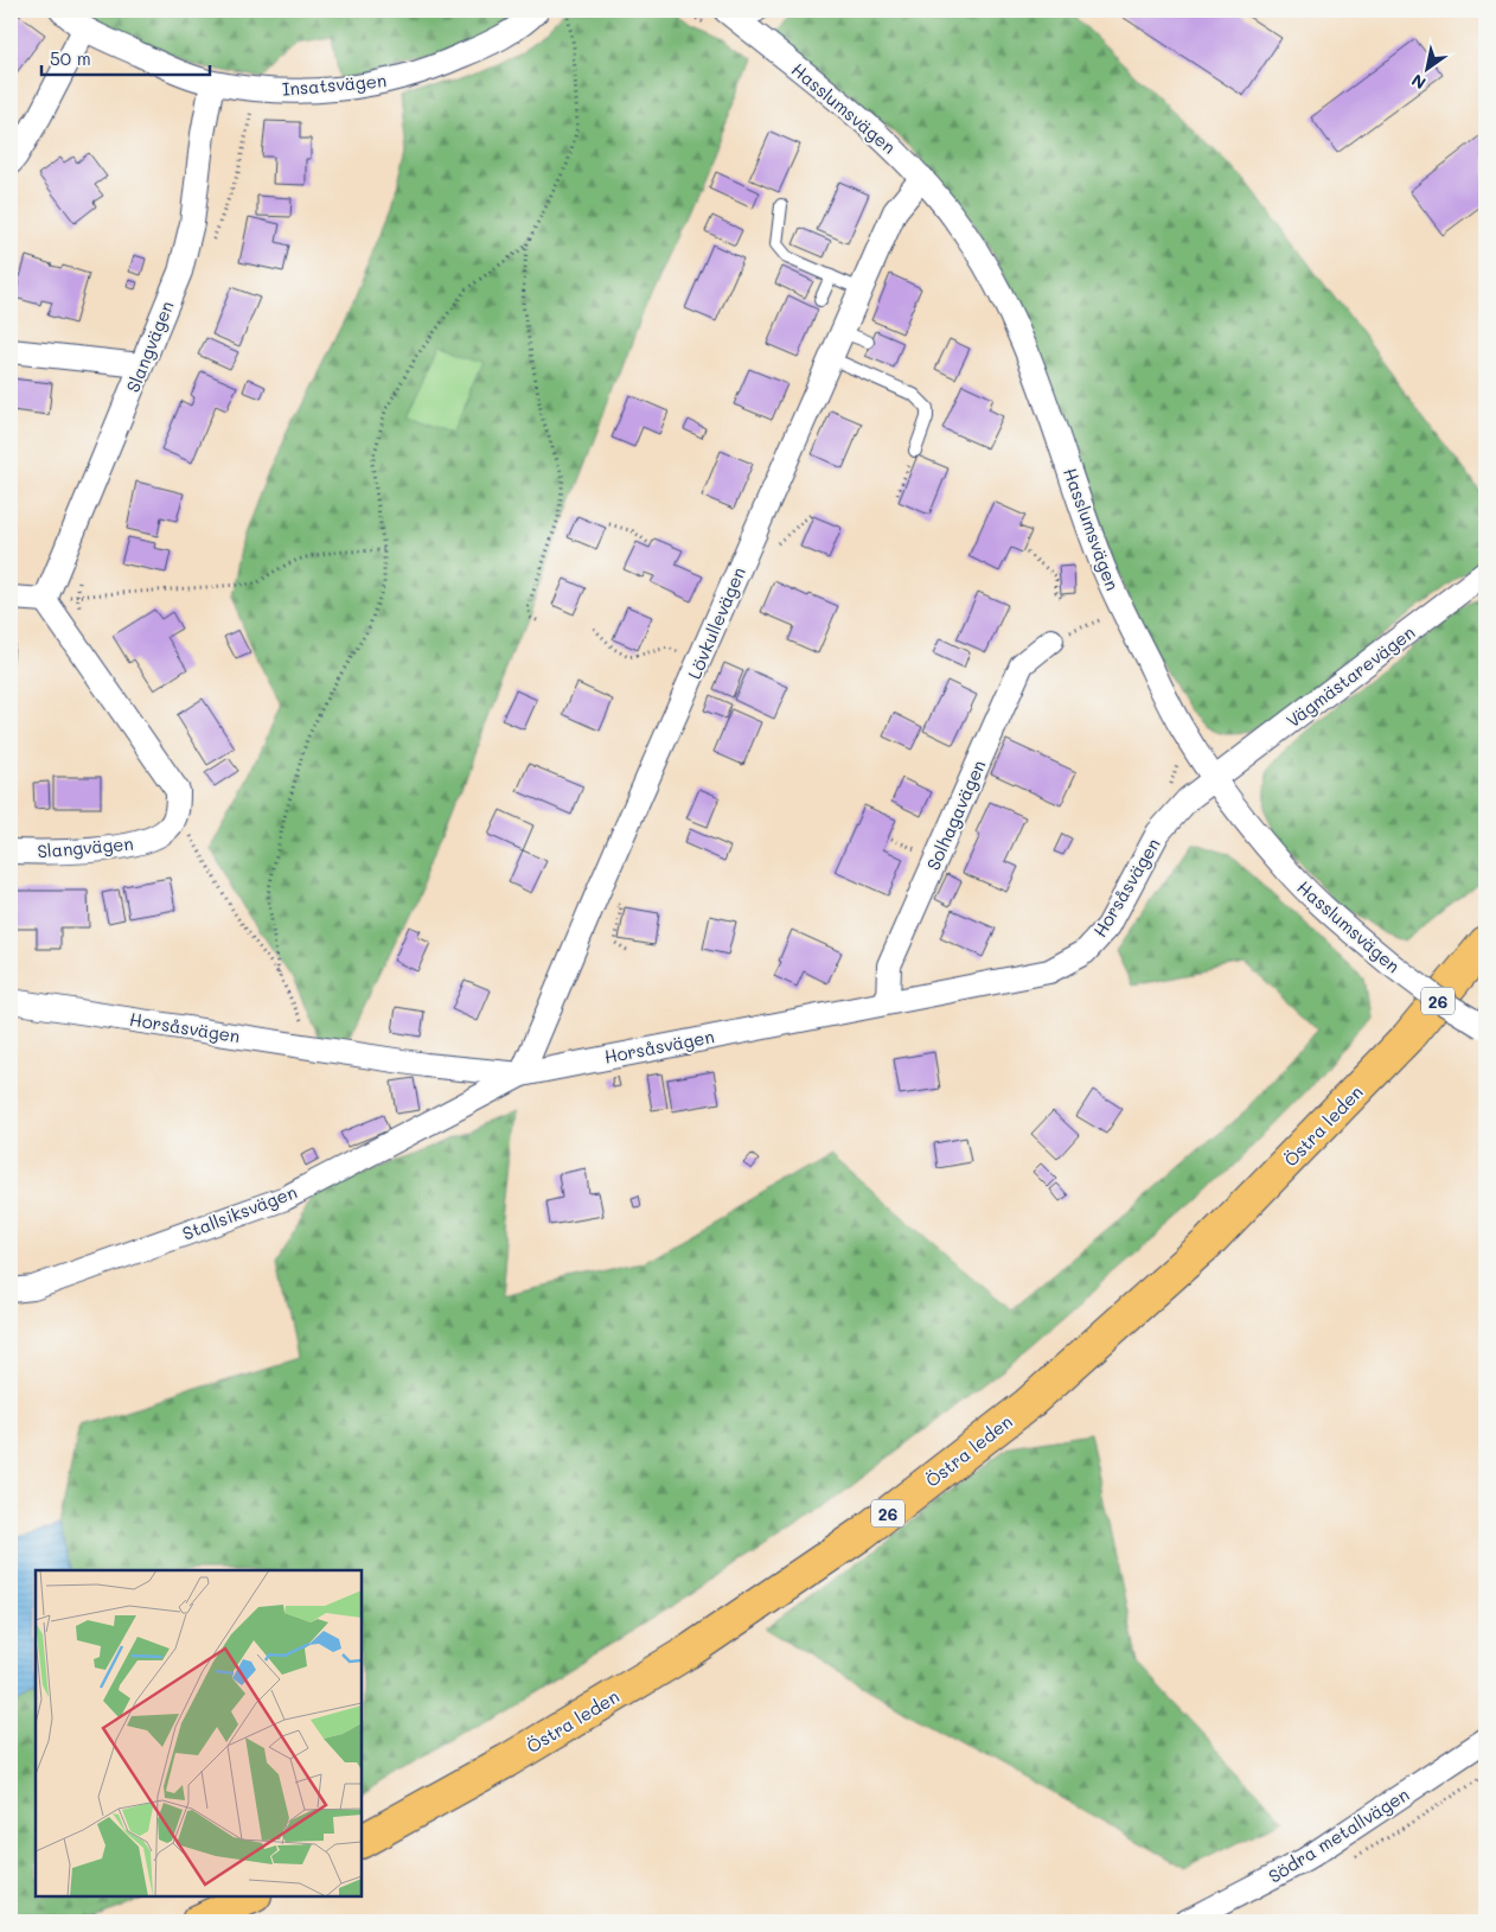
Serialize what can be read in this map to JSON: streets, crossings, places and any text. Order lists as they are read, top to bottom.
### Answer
{
  "streets": {
    "highway": ["26", "Östra leden"],
    "street": [
      "Insatsvägen",
      "Hasslumsvägen",
      "Slangvägen",
      "Lövkullevägen",
      "Vägmästarevägen",
      "Solhagavägen",
      "Horsåsvägen",
      "Stallsiksvägen",
      "Södra metallvägen"
    ]
  },
  "crossings": [
    ["Insatsvägen", "Slangvägen"],
    ["Hasslumsvägen", "Lövkullevägen"],
    ["Hasslumsvägen", "Vägmästarevägen"],
    ["Hasslumsvägen", "Horsåsvägen"],
    ["Lövkullevägen", "Horsåsvägen"],
    ["Lövkullevägen", "Stallsiksvägen"],
    ["Vägmästarevägen", "Horsåsvägen"],
    ["Solhagavägen", "Horsåsvägen"],
    ["Horsåsvägen", "Stallsiksvägen"]
  ],
  "scale_bar": "50 m",
  "north": "bottom left"
}
